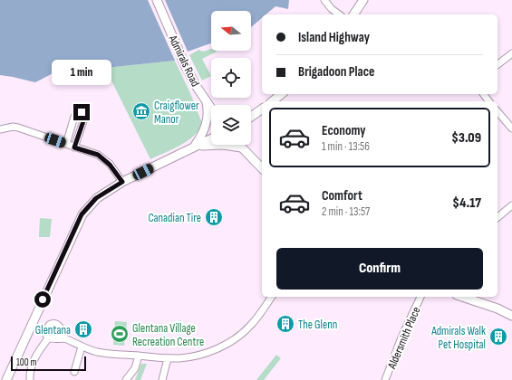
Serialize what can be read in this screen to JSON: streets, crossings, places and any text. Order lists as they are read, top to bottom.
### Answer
{
  "streets": {
    "main road": ["Admirals Road"],
    "street": ["Aldersmith Place"]
  },
  "places": {
    "museum": ["Craigflower Manor"],
    "building": [
      "Canadian Tire",
      "The Glenn",
      "Glentana",
      "Admirals Walk Pet Hospital"
    ],
    "sports": ["Glentana Village Recreation Centre"]
  },
  "scale_bar": "100 m",
  "north": "left",
  "page": {
    "banner": ["Island Highway", "Brigadoon Place"],
    "bubble": "1 min",
    "list": [
      {
        "name": "Economy",
        "note": "1 min · 13:56",
        "value": "$3.09"
      },
      {
        "name": "Comfort",
        "note": "2 min · 13:57",
        "value": "$4.17"
      }
    ],
    "buttons": "Confirm",
    "scale": "100 m"
  }
}
